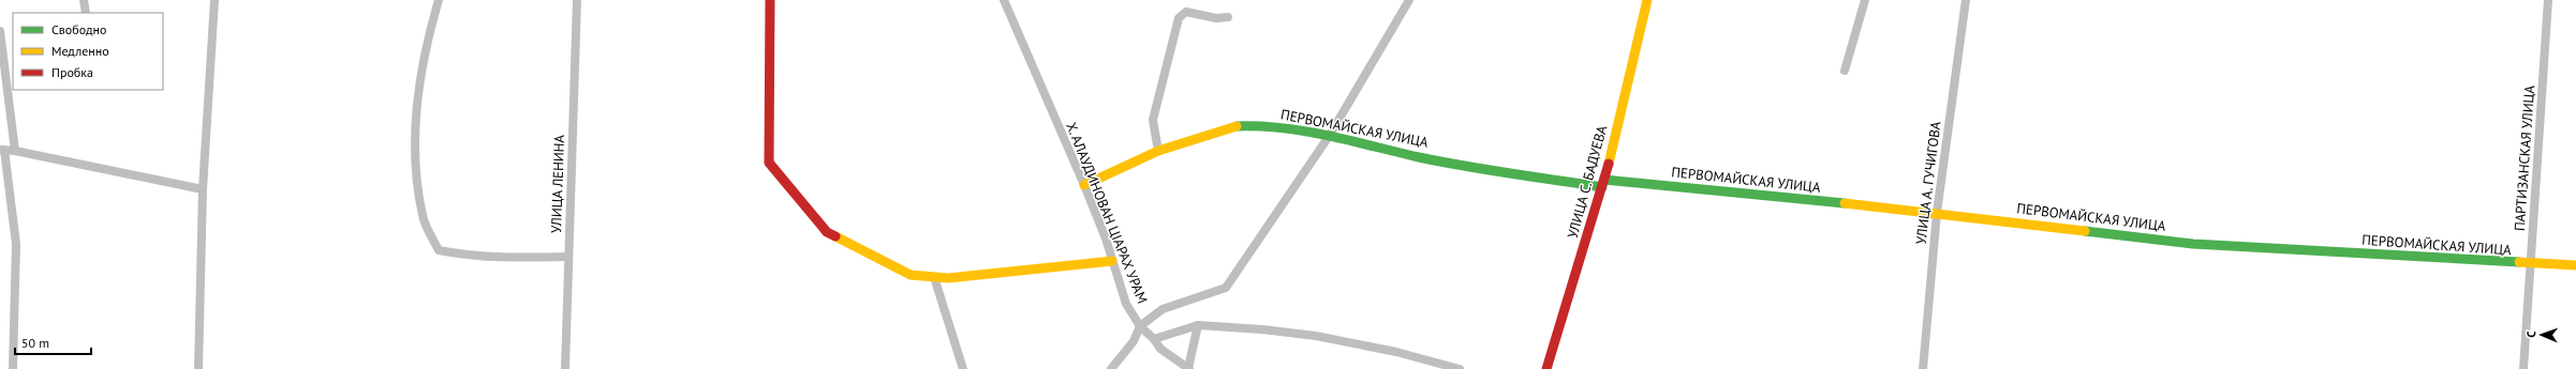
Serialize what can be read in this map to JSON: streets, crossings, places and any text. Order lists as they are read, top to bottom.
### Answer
{
  "streets": {
    "street": [
      "ПЕРВОМАЙСКАЯ УЛИЦА",
      "ПАРТИЗАНСКАЯ УЛИЦА",
      "УЛИЦА С. БАДУЕВА",
      "УЛИЦА А. ГУЧИГОВА",
      "УЛИЦА ЛЕНИНА",
      "Х. АЛАУДИНОВАН ЦIАРАХ УРАМ"
    ]
  },
  "crossings": [
    ["ПЕРВОМАЙСКАЯ УЛИЦА", "ПАРТИЗАНСКАЯ УЛИЦА"],
    ["ПЕРВОМАЙСКАЯ УЛИЦА", "УЛИЦА С. БАДУЕВА"],
    ["ПЕРВОМАЙСКАЯ УЛИЦА", "УЛИЦА А. ГУЧИГОВА"],
    ["ПЕРВОМАЙСКАЯ УЛИЦА", "Х. АЛАУДИНОВАН ЦIАРАХ УРАМ"]
  ],
  "legend": ["Свободно", "Медленно", "Пробка"],
  "scale_bar": "50 m",
  "north": "left"
}
